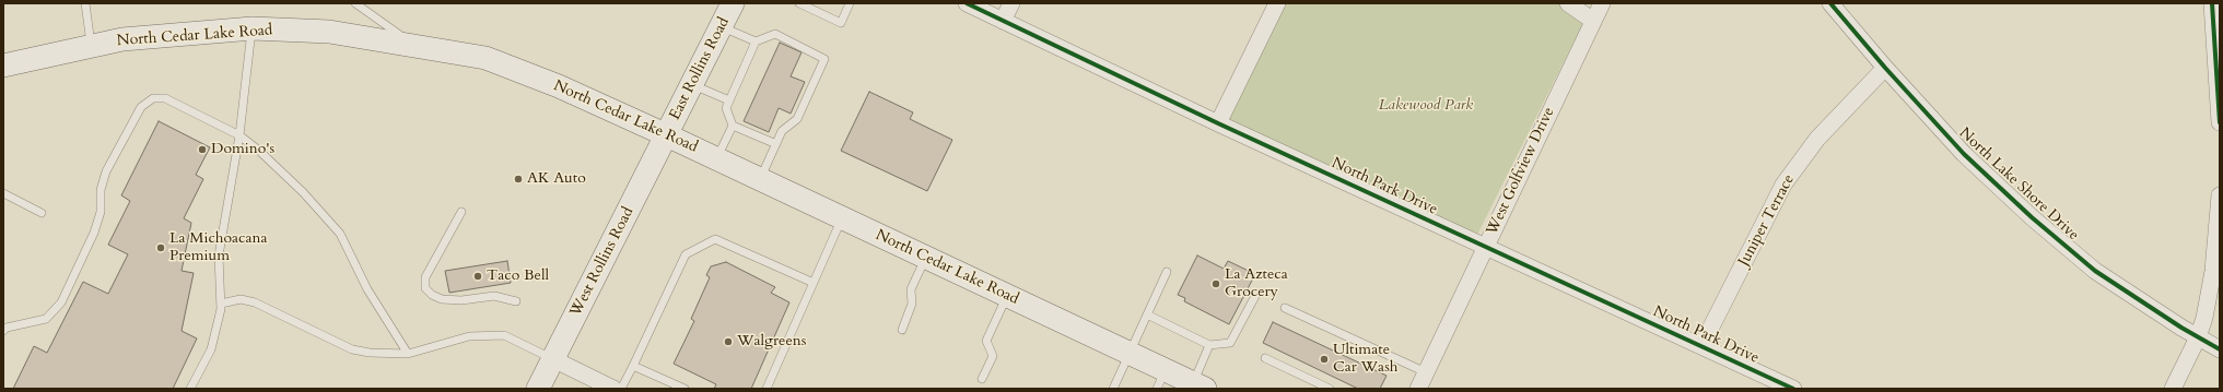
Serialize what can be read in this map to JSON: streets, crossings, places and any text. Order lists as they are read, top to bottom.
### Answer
{
  "streets": {
    "main road": ["North Cedar Lake Road", "East Rollins Road", "West Rollins Road"],
    "street": [
      "West Golfview Drive",
      "North Lake Shore Drive",
      "North Park Drive",
      "Juniper Terrace"
    ]
  },
  "crossings": [
    ["North Cedar Lake Road", "East Rollins Road"],
    ["North Cedar Lake Road", "West Rollins Road"],
    ["East Rollins Road", "West Rollins Road"],
    ["West Golfview Drive", "North Park Drive"],
    ["North Lake Shore Drive", "Juniper Terrace"],
    ["North Park Drive", "Juniper Terrace"]
  ],
  "parks": ["Lakewood Park"],
  "places": [
    "Domino's",
    "AK Auto",
    "La Michoacana Premium",
    "Taco Bell",
    "La Azteca Grocery",
    "Walgreens",
    "Ultimate Car Wash"
  ]
}
